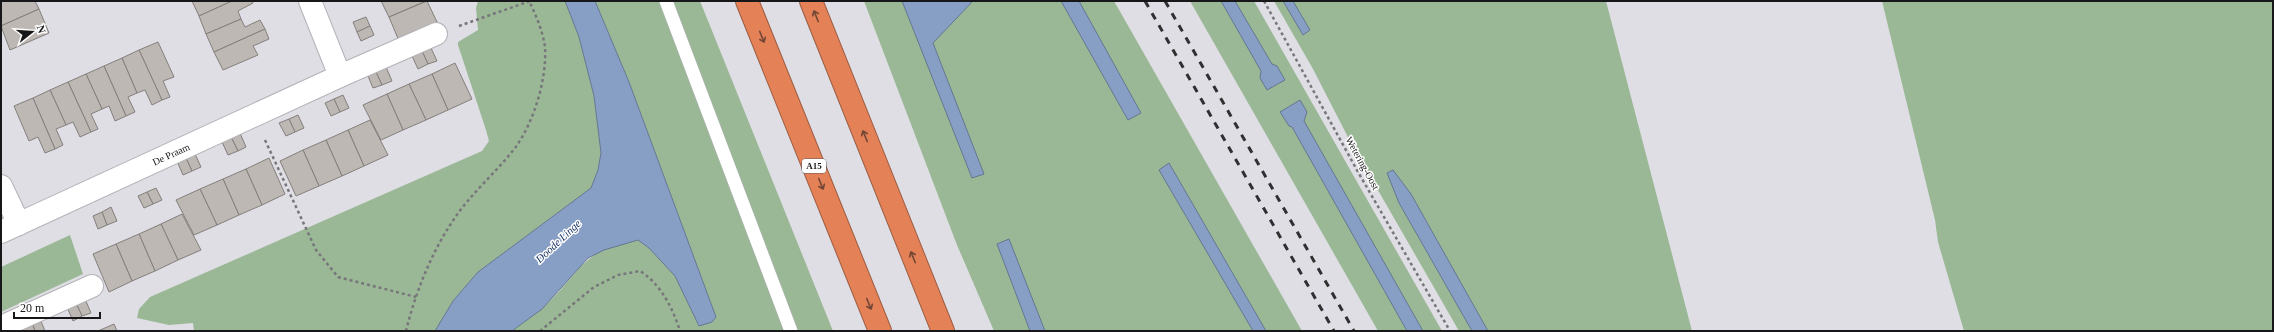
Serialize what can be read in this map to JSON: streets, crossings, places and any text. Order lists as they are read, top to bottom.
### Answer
{
  "streets": {
    "highway": ["A15"],
    "street": ["De Praam"],
    "path": ["Wetering-Oost"]
  },
  "water": ["Doode Linge"],
  "scale_bar": "20 m",
  "north": "right"
}
